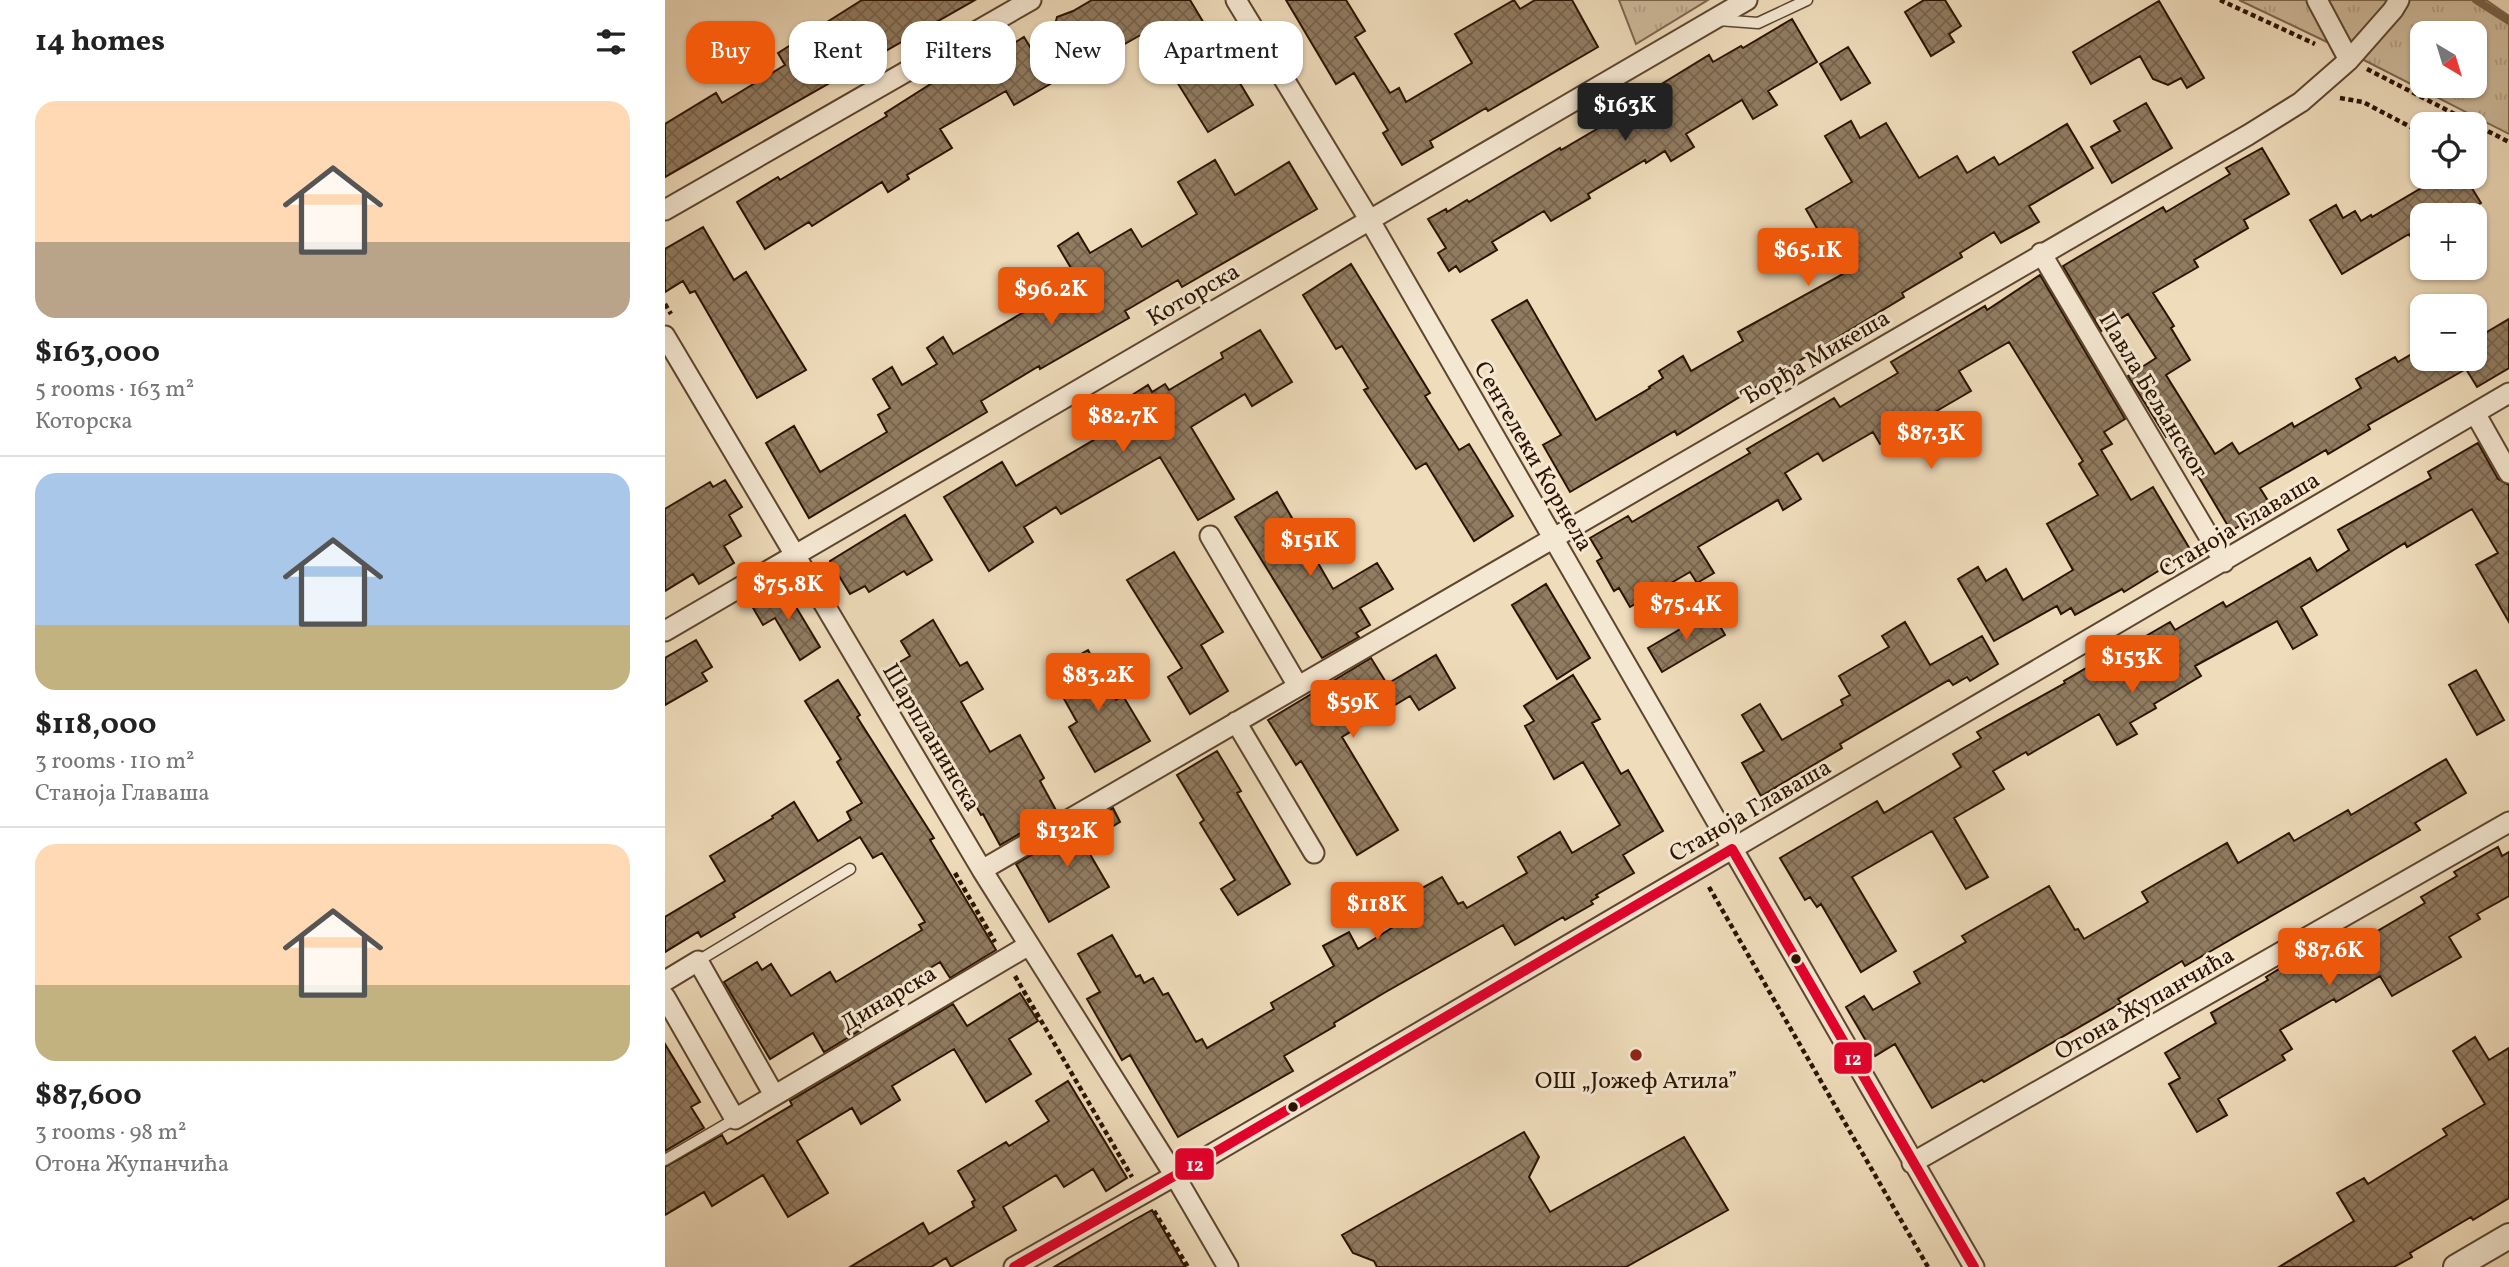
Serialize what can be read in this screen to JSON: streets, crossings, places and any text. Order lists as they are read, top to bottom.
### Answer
{
  "streets": {
    "street": [
      "Которска",
      "Ђорђа Микеша",
      "Павла Бељанског",
      "Сентелеки Корнела",
      "Станоја Главаша",
      "Шарпланинска",
      "Динарска",
      "Отона Жупанчића"
    ]
  },
  "crossings": [
    ["Которска", "Сентелеки Корнела"],
    ["Которска", "Шарпланинска"],
    ["Ђорђа Микеша", "Павла Бељанског"],
    ["Ђорђа Микеша", "Сентелеки Корнела"],
    ["Ђорђа Микеша", "Шарпланинска"],
    ["Павла Бељанског", "Станоја Главаша"],
    ["Сентелеки Корнела", "Станоја Главаша"],
    ["Сентелеки Корнела", "Отона Жупанчића"],
    ["Станоја Главаша", "Шарпланинска"],
    ["Шарпланинска", "Динарска"]
  ],
  "places": ["ОШ „Јожеф Атила”"],
  "lines": ["transit line 12"],
  "north": "bottom right",
  "page": {
    "heading": "14 homes",
    "map_buttons": ["+", "−"],
    "chip": [
      "Buy",
      "Rent",
      "Filters",
      "New",
      "Apartment"
    ],
    "price": [
      "$163K",
      "$65.1K",
      "$96.2K",
      "$82.7K",
      "$87.3K",
      "$151K",
      "$75.8K",
      "$75.4K",
      "$153K",
      "$83.2K",
      "$59K",
      "$132K",
      "$118K",
      "$87.6K"
    ],
    "list": [
      {
        "name": "$163,000",
        "note": "5 rooms · 163 m² · Которска"
      },
      {
        "name": "$118,000",
        "note": "3 rooms · 110 m² · Станоја Главаша"
      },
      {
        "name": "$87,600",
        "note": "3 rooms · 98 m² · Отона Жупанчића"
      }
    ]
  }
}
